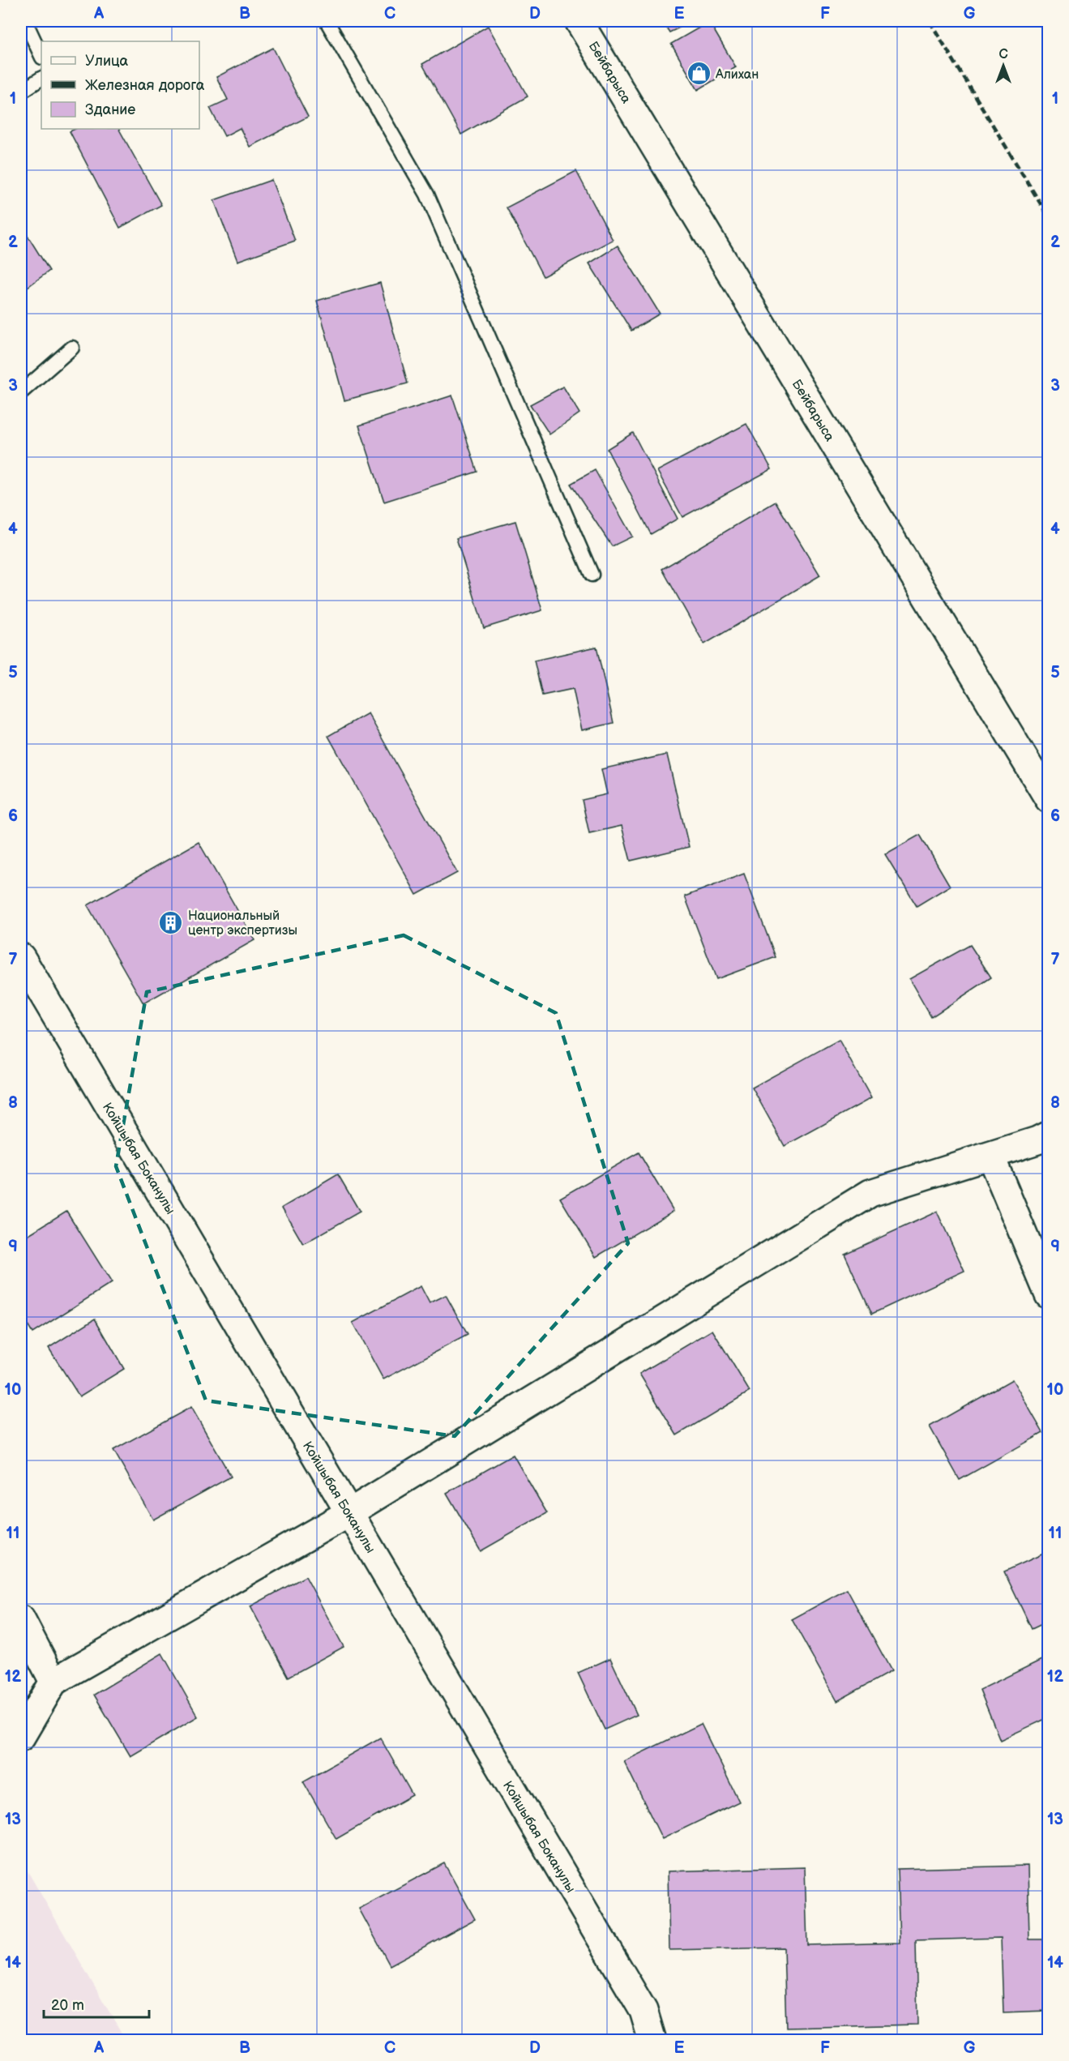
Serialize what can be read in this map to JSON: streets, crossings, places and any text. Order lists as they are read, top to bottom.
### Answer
{
  "streets": {
    "street": ["Бейбарыса", "Койшыбая Боканулы"]
  },
  "places": {
    "shop": ["Алихан"],
    "building": ["Национальный центр экспертизы"]
  },
  "legend": ["Улица", "Железная дорога", "Здание"],
  "scale_bar": "20 m",
  "north": "top",
  "grid": {
    "columns": [
      "A",
      "B",
      "C",
      "D",
      "E",
      "F",
      "G"
    ],
    "rows": [
      "1",
      "2",
      "3",
      "4",
      "5",
      "6",
      "7",
      "8",
      "9",
      "10",
      "11",
      "12",
      "13",
      "14"
    ]
  }
}
